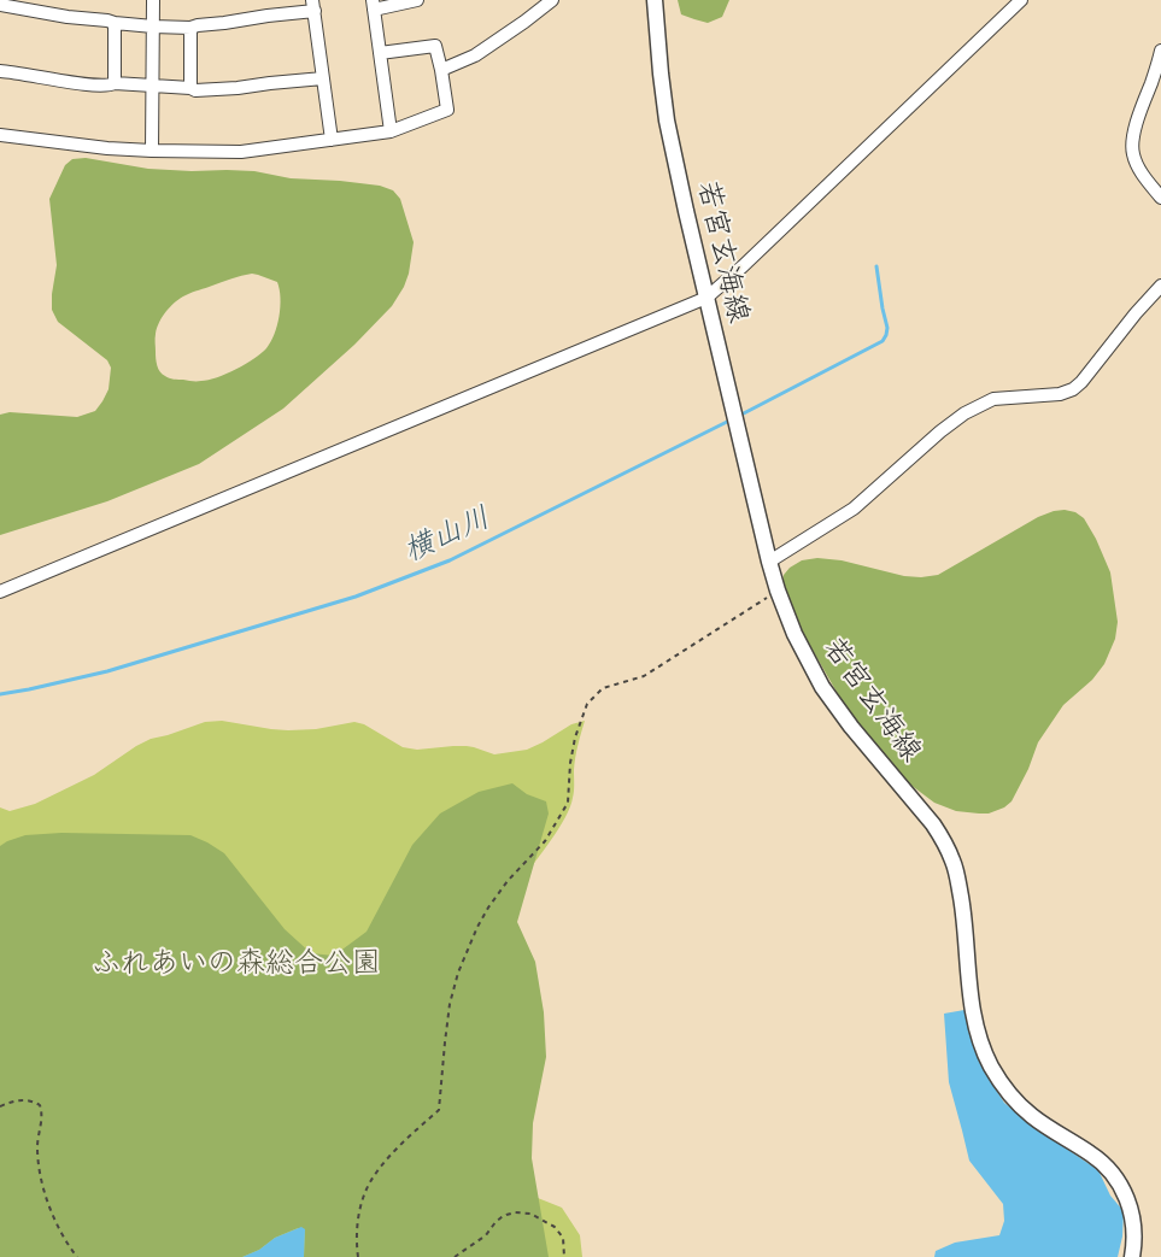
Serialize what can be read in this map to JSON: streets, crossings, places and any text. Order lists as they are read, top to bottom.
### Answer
{
  "streets": {
    "main road": ["若宮玄海線"]
  },
  "water": ["横山川"],
  "parks": ["ふれあいの森総合公園"]
}
